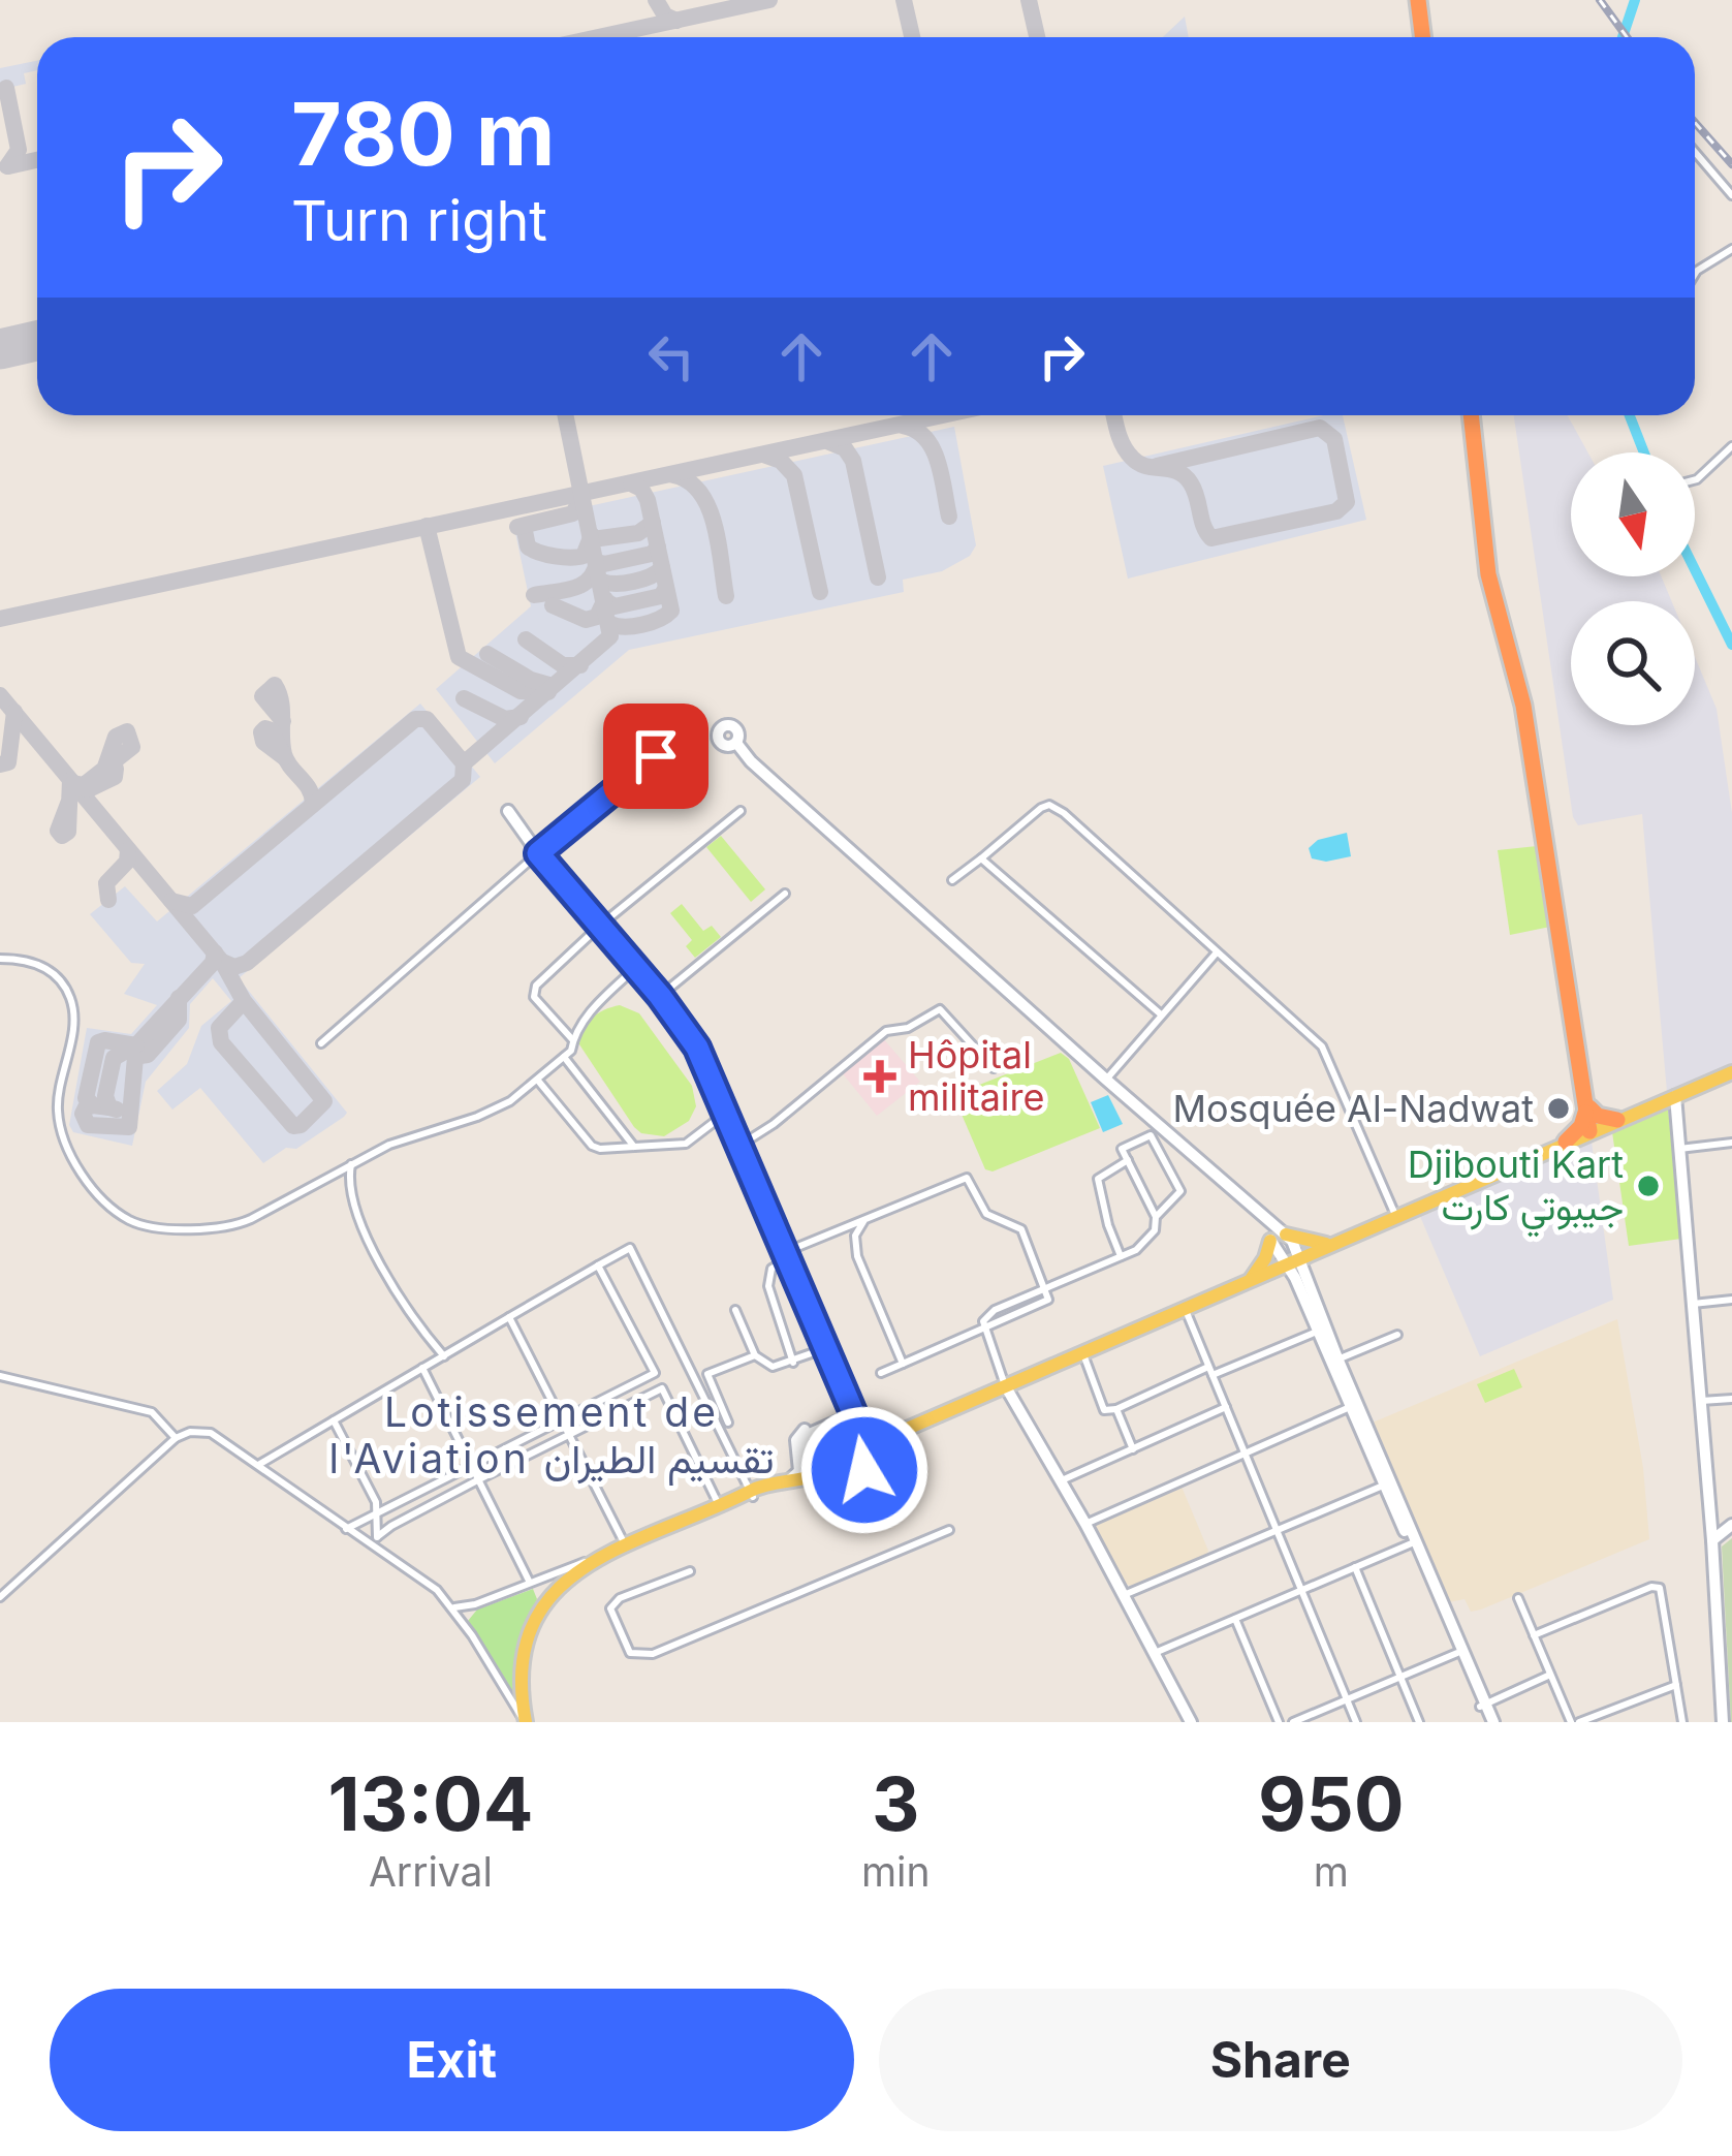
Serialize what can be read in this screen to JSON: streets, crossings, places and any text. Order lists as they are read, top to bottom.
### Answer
{
  "districts": ["Lotissement de l'Aviation تقسيم الطيران"],
  "places": {
    "health": ["Hôpital militaire"],
    "other": ["Mosquée Al-Nadwat", "Djibouti Kart جيبوتي كارت"]
  },
  "north": "bottom",
  "page": {
    "turn": ["780 m", "Turn right"],
    "eta": [
      "13:04",
      "Arrival",
      "3",
      "min",
      "950",
      "m"
    ],
    "buttons": ["Exit", "Share"]
  }
}
